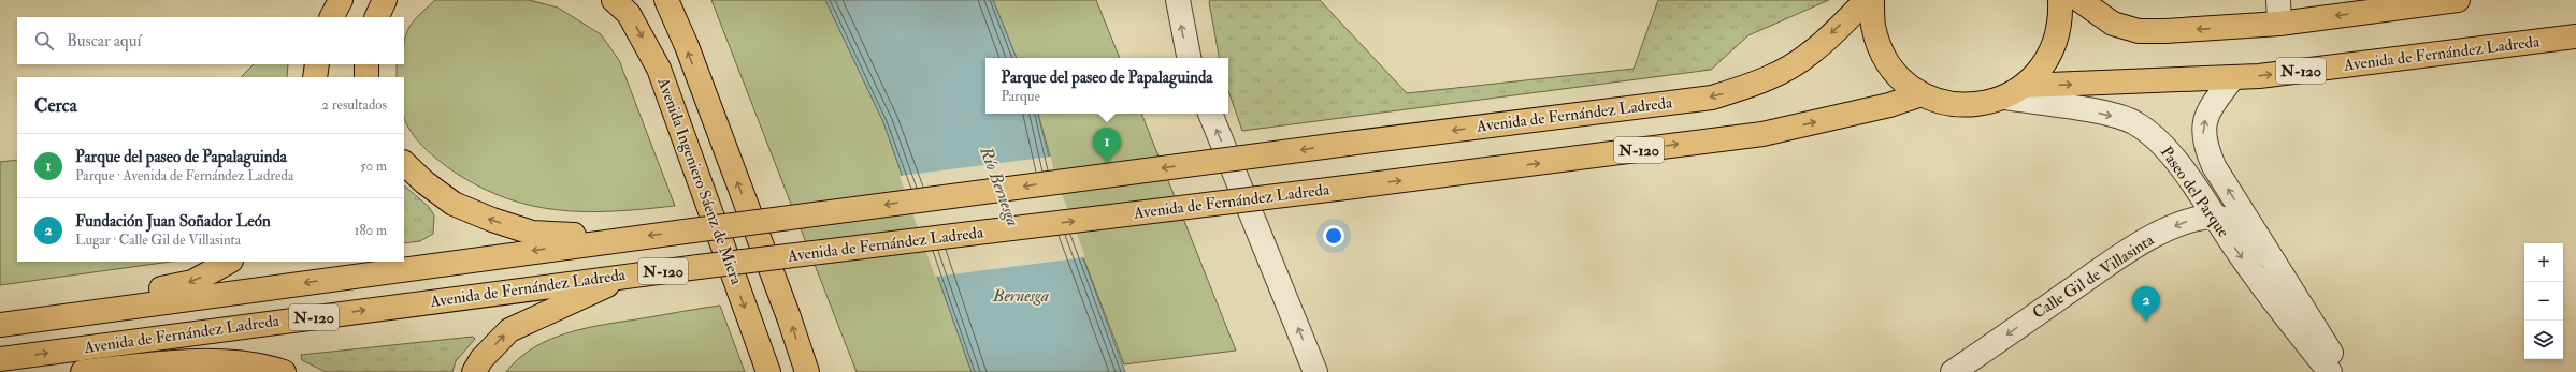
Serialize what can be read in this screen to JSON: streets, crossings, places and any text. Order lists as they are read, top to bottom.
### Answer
{
  "streets": {
    "main road": ["Avenida de Fernández Ladreda", "N-120", "Avenida Ingeniero Sáenz de Miera"],
    "street": ["Paseo del Parque", "Calle Gil de Villasinta"]
  },
  "crossings": [
    ["Avenida de Fernández Ladreda", "N-120"],
    ["Avenida de Fernández Ladreda", "Paseo del Parque"],
    ["N-120", "Paseo del Parque"],
    ["Paseo del Parque", "Calle Gil de Villasinta"]
  ],
  "one_way": ["Calle Gil de Villasinta"],
  "water": ["Río Bernesga", "Bernesga"],
  "page": {
    "search": "Buscar aquí",
    "popup": ["Parque del paseo de Papalaguinda", "Parque"],
    "heading": ["Cerca", "2 resultados"],
    "pins": ["1", "2"],
    "list": [
      {
        "mark": "1",
        "name": "Parque del paseo de Papalaguinda",
        "note": "Parque · Avenida de Fernández Ladreda",
        "value": "50 m"
      },
      {
        "mark": "2",
        "name": "Fundación Juan Soñador León",
        "note": "Lugar · Calle Gil de Villasinta",
        "value": "180 m"
      }
    ],
    "map_buttons": ["+", "−"]
  }
}
